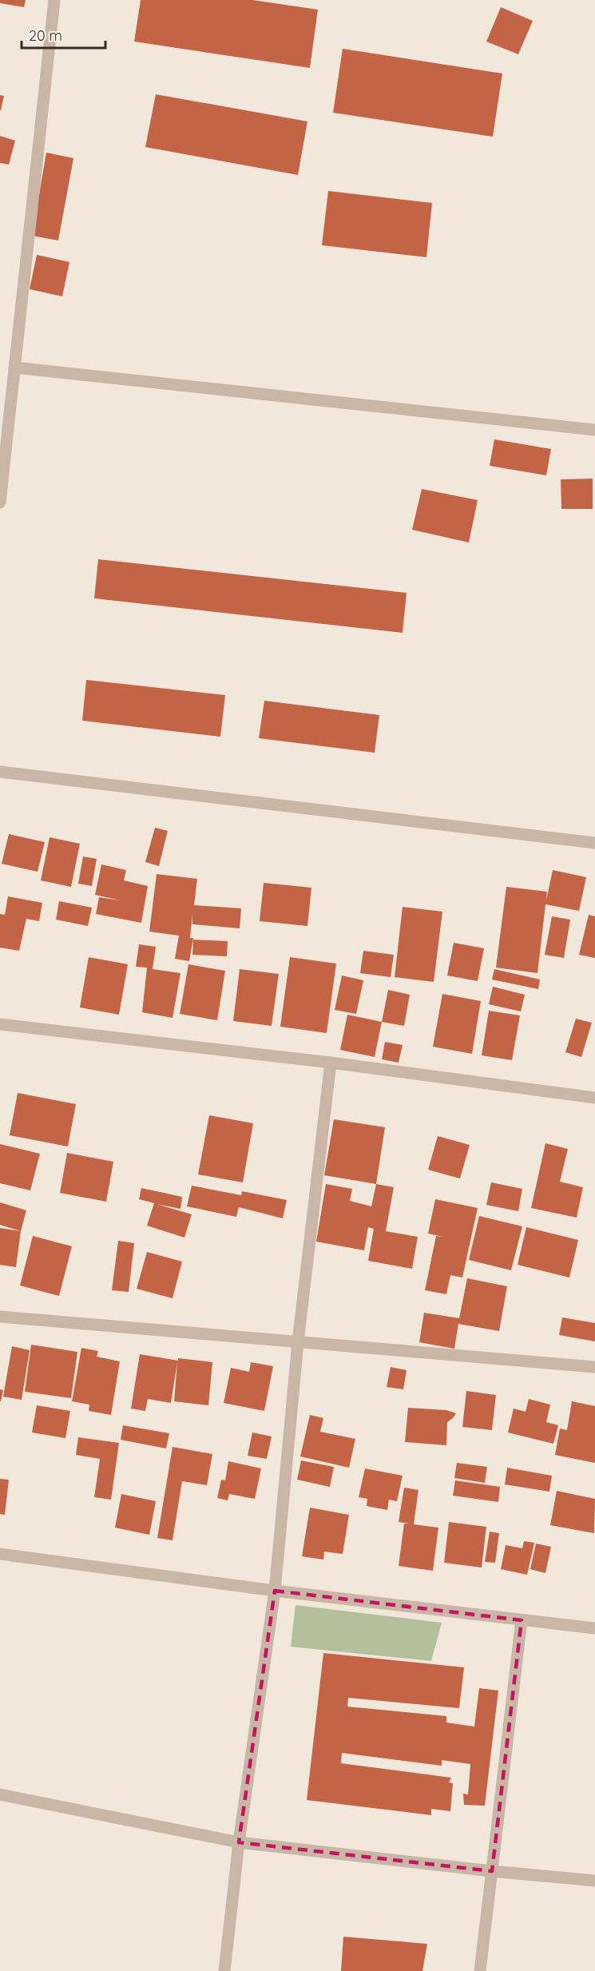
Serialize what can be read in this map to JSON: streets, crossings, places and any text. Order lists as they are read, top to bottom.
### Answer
{
  "scale_bar": "20 m"
}
